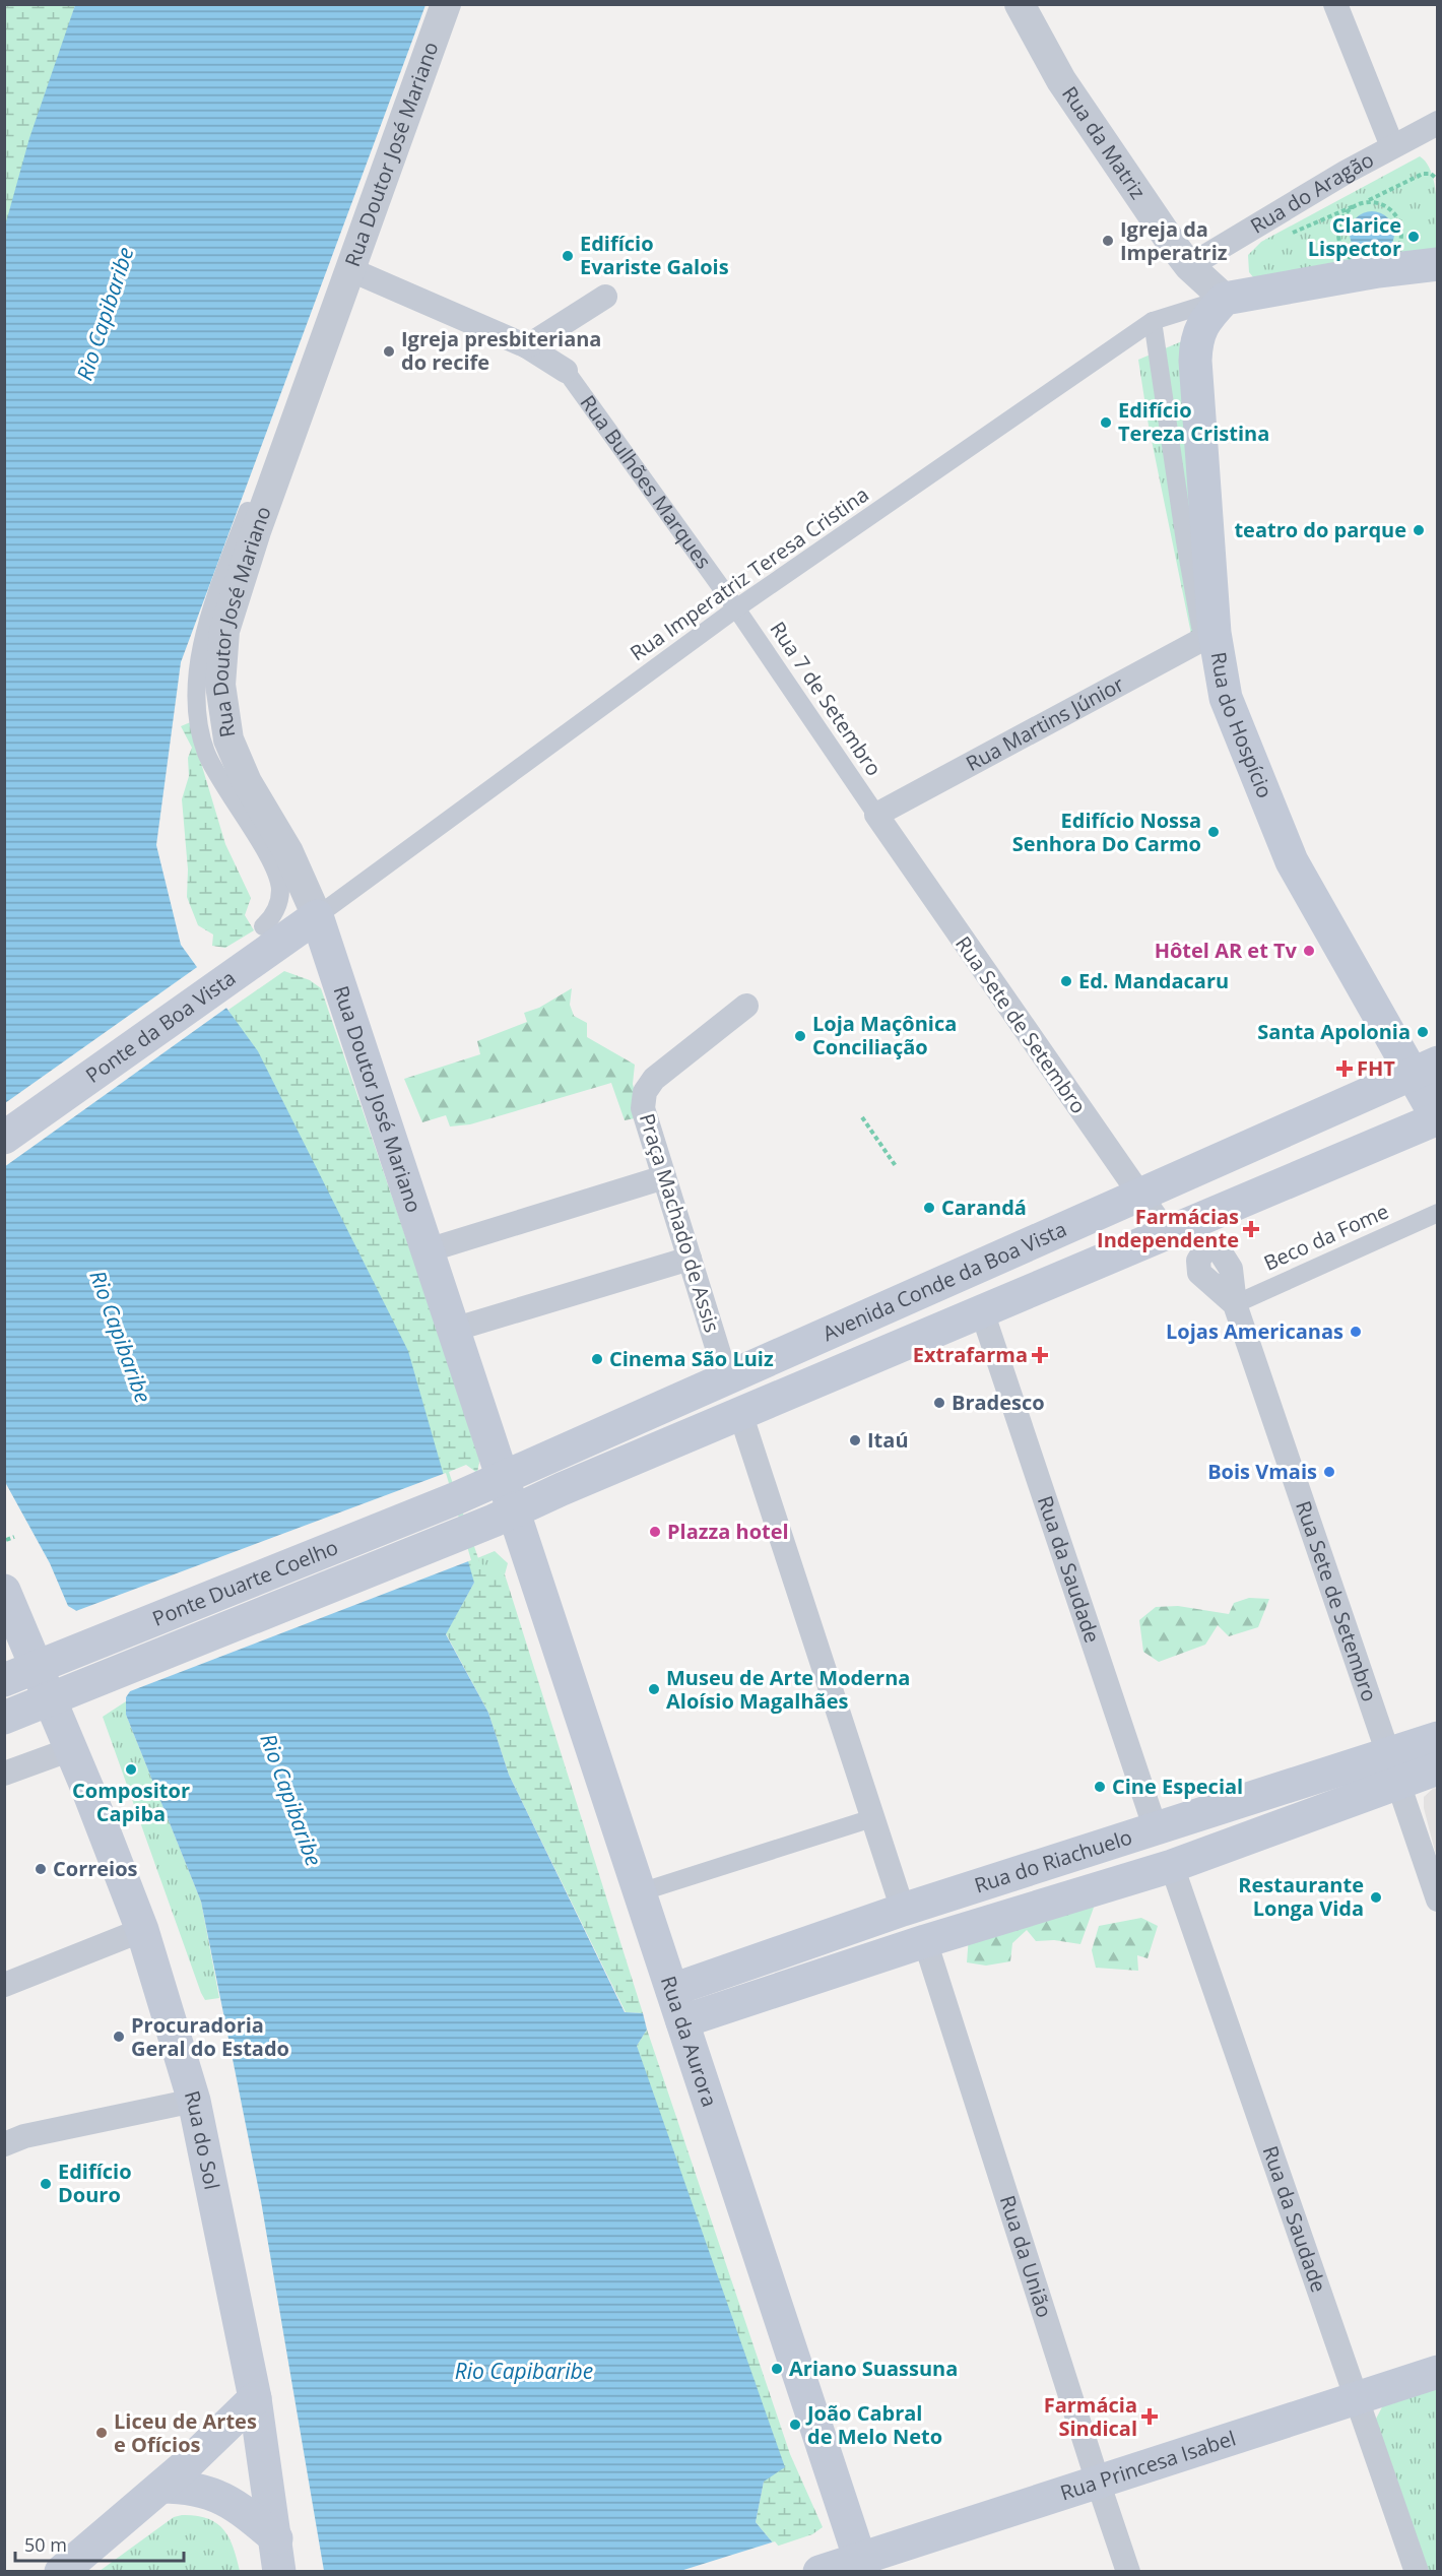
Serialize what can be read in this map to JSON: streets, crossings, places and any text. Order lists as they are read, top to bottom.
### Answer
{
  "streets": {
    "main road": [
      "Rua Doutor José Mariano",
      "Rua do Hospício",
      "Ponte da Boa Vista",
      "Avenida Conde da Boa Vista",
      "Ponte Duarte Coelho",
      "Rua do Riachuelo",
      "Rua da Aurora",
      "Rua do Sol",
      "Rua Princesa Isabel"
    ],
    "street": [
      "Rua da Matriz",
      "Rua do Aragão",
      "Rua Bulhões Marques",
      "Rua Imperatriz Teresa Cristina",
      "Rua 7 de Setembro",
      "Rua Martins Júnior",
      "Rua Sete de Setembro",
      "Praça Machado de Assis",
      "Beco da Fome",
      "Rua da Saudade",
      "Rua da União"
    ]
  },
  "crossings": [
    ["Rua da Matriz", "Rua do Aragão"],
    ["Rua da Matriz", "Rua Imperatriz Teresa Cristina"],
    ["Rua da Matriz", "Rua do Hospício"],
    ["Rua Doutor José Mariano", "Rua Bulhões Marques"],
    ["Rua Doutor José Mariano", "Rua Imperatriz Teresa Cristina"],
    ["Rua Doutor José Mariano", "Ponte da Boa Vista"],
    ["Rua Doutor José Mariano", "Avenida Conde da Boa Vista"],
    ["Rua Doutor José Mariano", "Rua da Aurora"],
    ["Rua Bulhões Marques", "Rua Imperatriz Teresa Cristina"],
    ["Rua Bulhões Marques", "Rua 7 de Setembro"],
    ["Rua Imperatriz Teresa Cristina", "Rua 7 de Setembro"],
    ["Rua Imperatriz Teresa Cristina", "Rua do Hospício"],
    ["Rua Imperatriz Teresa Cristina", "Ponte da Boa Vista"],
    ["Rua 7 de Setembro", "Rua Martins Júnior"],
    ["Rua 7 de Setembro", "Rua Sete de Setembro"],
    ["Rua Martins Júnior", "Rua do Hospício"],
    ["Rua Martins Júnior", "Rua Sete de Setembro"],
    ["Rua do Hospício", "Avenida Conde da Boa Vista"],
    ["Rua Sete de Setembro", "Beco da Fome"],
    ["Rua Sete de Setembro", "Avenida Conde da Boa Vista"],
    ["Rua Sete de Setembro", "Rua do Riachuelo"],
    ["Praça Machado de Assis", "Avenida Conde da Boa Vista"],
    ["Avenida Conde da Boa Vista", "Rua da Saudade"],
    ["Avenida Conde da Boa Vista", "Ponte Duarte Coelho"],
    ["Avenida Conde da Boa Vista", "Rua da Aurora"],
    ["Rua da Saudade", "Rua do Riachuelo"],
    ["Rua da Saudade", "Rua Princesa Isabel"],
    ["Ponte Duarte Coelho", "Rua do Sol"],
    ["Rua do Riachuelo", "Rua da Aurora"],
    ["Rua do Riachuelo", "Rua da União"],
    ["Rua da Aurora", "Rua Princesa Isabel"],
    ["Rua da União", "Rua Princesa Isabel"]
  ],
  "water": ["Rio Capibaribe"],
  "places": {
    "other": [
      "Clarice Lispector",
      "Igreja da Imperatriz",
      "Edifício Evariste Galois",
      "Igreja presbiteriana do recife",
      "Edifício Tereza Cristina",
      "teatro do parque",
      "Edifício Nossa Senhora Do Carmo",
      "Hôtel AR et Tv",
      "Ed. Mandacaru",
      "Santa Apolonia",
      "Loja Maçônica Conciliação",
      "Carandá",
      "Lojas Americanas",
      "Cinema São Luiz",
      "Bradesco",
      "Itaú",
      "Bois Vmais",
      "Plazza hotel",
      "Museu de Arte Moderna Aloísio Magalhães",
      "Compositor Capiba",
      "Cine Especial",
      "Correios",
      "Restaurante Longa Vida",
      "Procuradoria Geral do Estado",
      "Edifício Douro",
      "Ariano Suassuna",
      "João Cabral de Melo Neto",
      "Liceu de Artes e Ofícios"
    ],
    "health": [
      "FHT",
      "Farmácias Independente",
      "Extrafarma",
      "Farmácia Sindical"
    ]
  },
  "scale_bar": "50 m"
}
